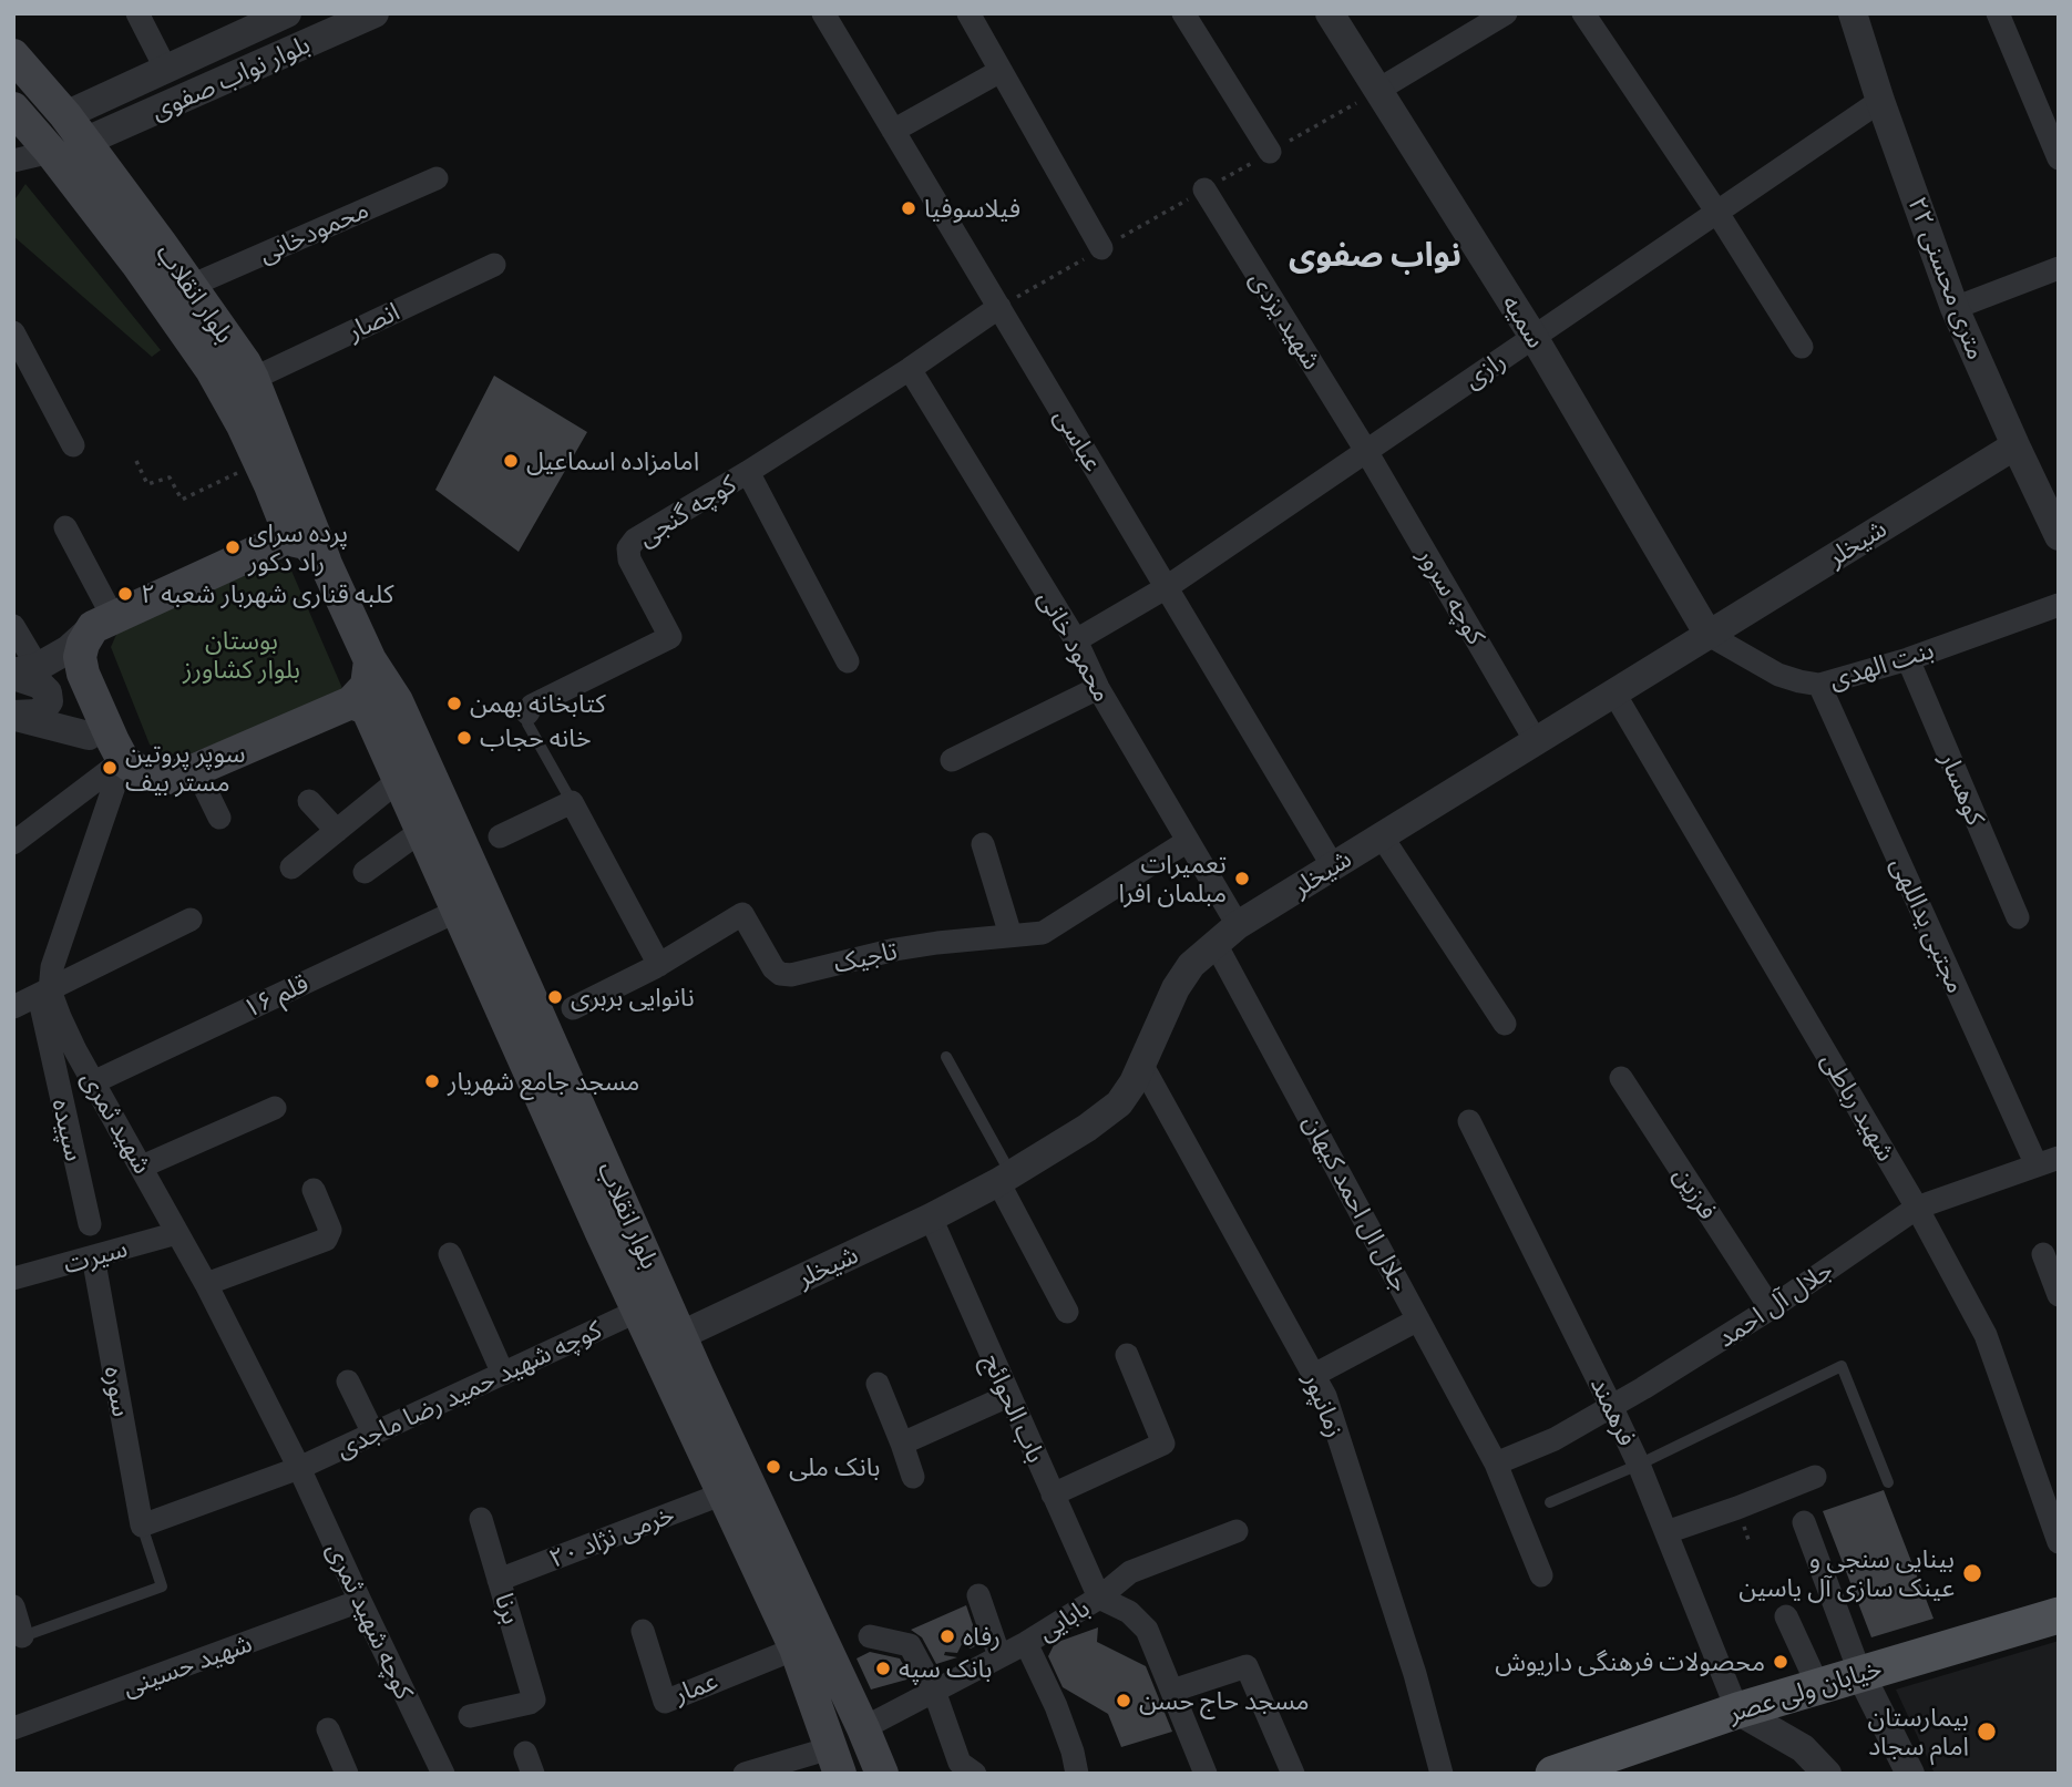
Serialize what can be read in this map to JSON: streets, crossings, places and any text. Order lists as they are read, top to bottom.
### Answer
{
  "streets": {
    "main road": ["بلوار انقلاب", "خیابان ولی عصر"],
    "street": [
      "بلوار نواب صفوی",
      "محمودخانی",
      "۲۲ متری محسنی",
      "شهید یزدی",
      "انصار",
      "سمیه",
      "رازی",
      "عباسی",
      "کوچه گنجی",
      "شیخلر",
      "کوچه سرور",
      "محمود خانی",
      "بنت الهدی",
      "کوهسار",
      "مجتبی یداللهی",
      "تاجیک",
      "قلم ۱۶",
      "شهید رباطی",
      "شهید ثمری",
      "سپیده",
      "فرزین",
      "جلال ال احمد کیهان",
      "سیرت",
      "جلال آل احمد",
      "کوچه شهید حمید رضا ماجدی",
      "سوره",
      "زمانپور",
      "باب الحوائج",
      "فرهمند",
      "خرمی نژاد ۲۰",
      "برنا",
      "بابایی",
      "کوچه شهید ثمری",
      "شهید حسینی",
      "عمار"
    ]
  },
  "crossings": [
    ["بلوار نواب صفوی", "بلوار انقلاب"],
    ["محمودخانی", "بلوار انقلاب"],
    ["۲۲ متری محسنی", "رازی"],
    ["۲۲ متری محسنی", "شیخلر"],
    ["بلوار انقلاب", "انصار"],
    ["بلوار انقلاب", "شیخلر"],
    ["بلوار انقلاب", "قلم ۱۶"],
    ["بلوار انقلاب", "کوچه شهید حمید رضا ماجدی"],
    ["بلوار انقلاب", "خرمی نژاد ۲۰"],
    ["بلوار انقلاب", "بابایی"],
    ["بلوار انقلاب", "عمار"],
    ["شهید یزدی", "رازی"],
    ["شهید یزدی", "کوچه سرور"],
    ["سمیه", "رازی"],
    ["سمیه", "شیخلر"],
    ["سمیه", "بنت الهدی"],
    ["رازی", "عباسی"],
    ["رازی", "کوچه سرور"],
    ["رازی", "محمود خانی"],
    ["عباسی", "کوچه گنجی"],
    ["عباسی", "شیخلر"],
    ["کوچه گنجی", "محمود خانی"],
    ["شیخلر", "کوچه سرور"],
    ["شیخلر", "محمود خانی"],
    ["شیخلر", "بنت الهدی"],
    ["شیخلر", "شهید رباطی"],
    ["شیخلر", "جلال ال احمد کیهان"],
    ["شیخلر", "زمانپور"],
    ["شیخلر", "باب الحوائج"],
    ["محمود خانی", "تاجیک"],
    ["محمود خانی", "جلال ال احمد کیهان"],
    ["بنت الهدی", "کوهسار"],
    ["بنت الهدی", "مجتبی یداللهی"],
    ["مجتبی یداللهی", "جلال آل احمد"],
    ["قلم ۱۶", "شهید ثمری"],
    ["شهید رباطی", "جلال آل احمد"],
    ["شهید ثمری", "سپیده"],
    ["شهید ثمری", "سیرت"],
    ["شهید ثمری", "کوچه شهید حمید رضا ماجدی"],
    ["شهید ثمری", "کوچه شهید ثمری"],
    ["فرزین", "جلال آل احمد"],
    ["جلال ال احمد کیهان", "جلال آل احمد"],
    ["سیرت", "سوره"],
    ["جلال آل احمد", "فرهمند"],
    ["کوچه شهید حمید رضا ماجدی", "سوره"],
    ["کوچه شهید حمید رضا ماجدی", "کوچه شهید ثمری"],
    ["باب الحوائج", "بابایی"],
    ["فرهمند", "خیابان ولی عصر"],
    ["خرمی نژاد ۲۰", "برنا"],
    ["کوچه شهید ثمری", "شهید حسینی"]
  ],
  "districts": ["نواب صفوی"],
  "parks": ["بوستان بلوار کشاورز"],
  "places": [
    "فیلاسوفیا",
    "امامزاده اسماعیل",
    "پرده سرای راد دکور",
    "کلبه قناری شهربار شعبه ۲",
    "کتابخانه بهمن",
    "خانه حجاب",
    "سوپر پروتین مستر بیف",
    "تعمیرات مبلمان افرا",
    "نانوایی بربری",
    "مسجد جامع شهریار",
    "بانک ملی",
    "بینایی سنجی و عینک سازی آل یاسین",
    "رفاه",
    "محصولات فرهنگی داریوش",
    "بانک سپه",
    "مسجد حاج حسن",
    "بیمارستان امام سجاد"
  ]
}
